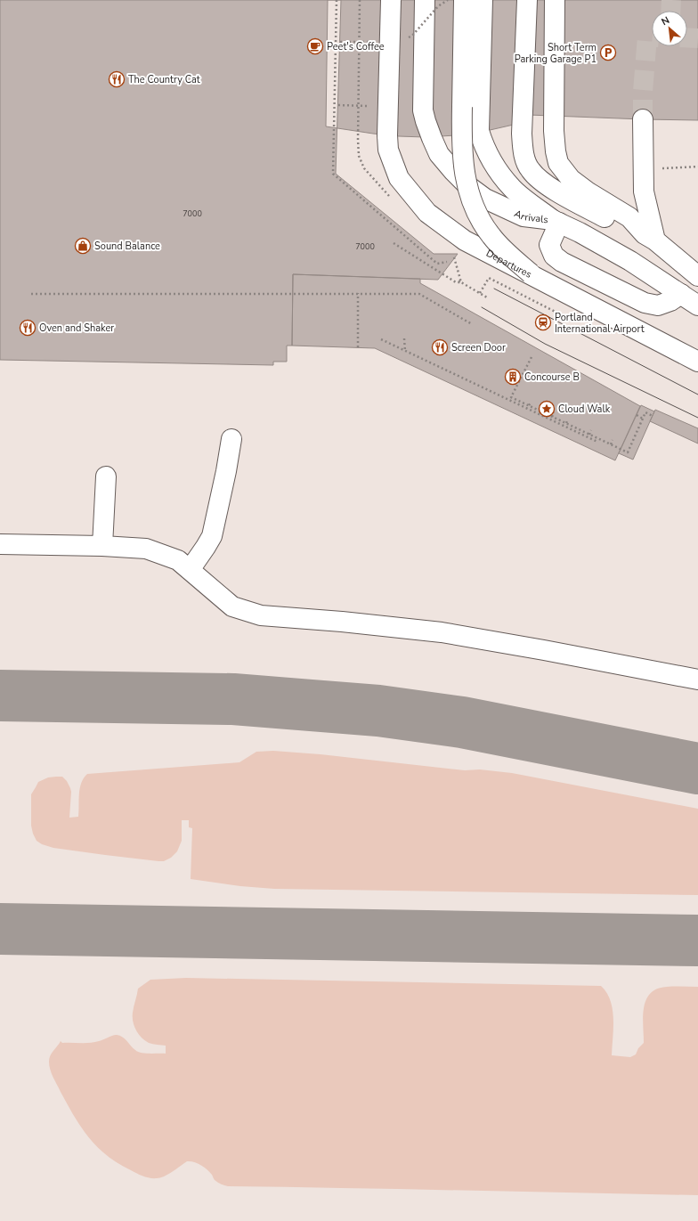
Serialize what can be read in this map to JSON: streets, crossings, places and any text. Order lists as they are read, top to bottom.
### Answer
{
  "streets": {
    "main road": ["Arrivals", "Departures"]
  },
  "places": {
    "cafe": ["Peet's Coffee"],
    "parking": ["Short Term Parking Garage P1"],
    "restaurant": ["The Country Cat", "Oven and Shaker", "Screen Door"],
    "shop": ["Sound Balance"],
    "station": ["Portland International Airport"],
    "building": ["Concourse B"],
    "place": ["Cloud Walk"]
  },
  "house_numbers": ["7000", "7000"],
  "north": "top left"
}
